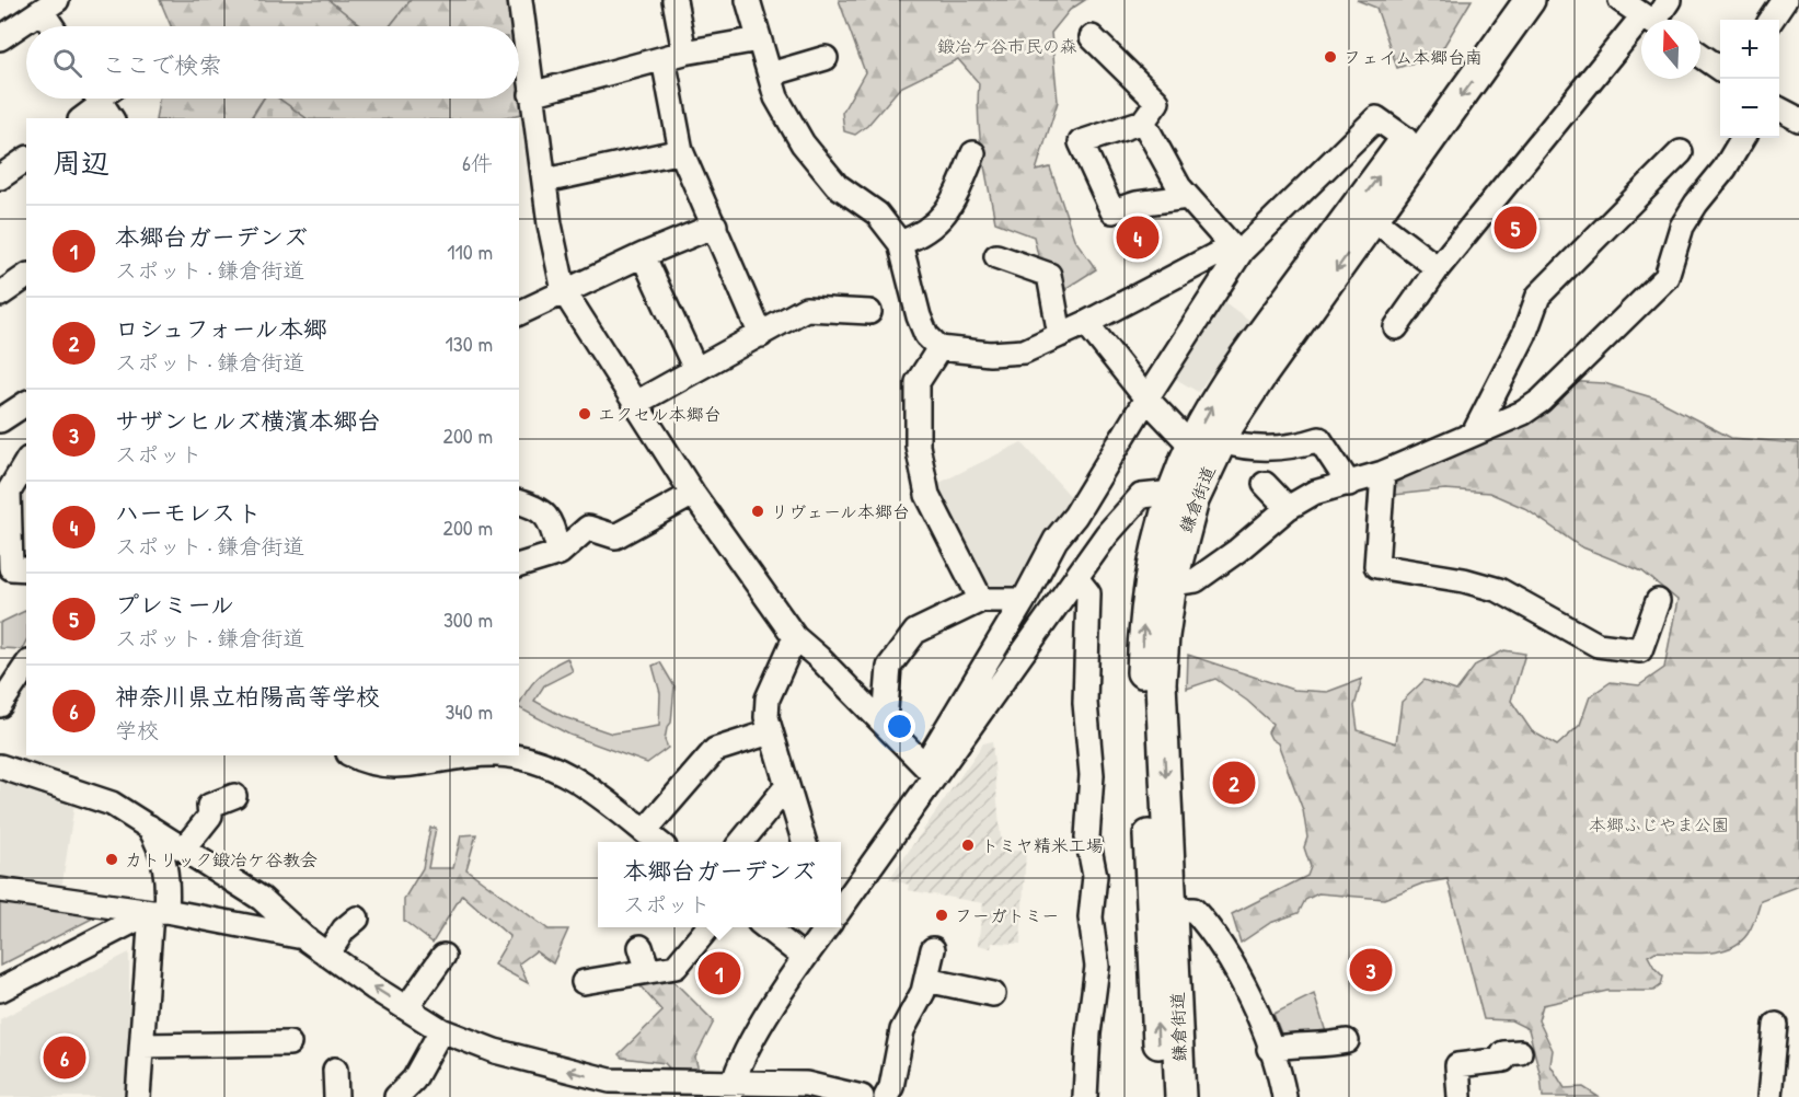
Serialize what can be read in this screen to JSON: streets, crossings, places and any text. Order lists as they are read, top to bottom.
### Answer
{
  "streets": {
    "main road": ["鎌倉街道"]
  },
  "parks": ["鍛冶ケ谷市民の森", "本郷ふじやま公園"],
  "places": [
    "フェイム本郷台南",
    "エクセル本郷台",
    "リヴェール本郷台",
    "トミヤ精米工場",
    "カトリック鍛冶ケ谷教会",
    "フーガトミー"
  ],
  "north": "top",
  "page": {
    "map_buttons": ["+", "−"],
    "search": "ここで検索",
    "heading": ["周辺", "6件"],
    "pins": [
      "5",
      "4",
      "2",
      "3",
      "1",
      "6"
    ],
    "list": [
      {
        "mark": "1",
        "name": "本郷台ガーデンズ",
        "note": "スポット · 鎌倉街道",
        "value": "110 m"
      },
      {
        "mark": "2",
        "name": "ロシュフォール本郷",
        "note": "スポット · 鎌倉街道",
        "value": "130 m"
      },
      {
        "mark": "3",
        "name": "サザンヒルズ横濱本郷台",
        "note": "スポット",
        "value": "200 m"
      },
      {
        "mark": "4",
        "name": "ハーモレスト",
        "note": "スポット · 鎌倉街道",
        "value": "200 m"
      },
      {
        "mark": "5",
        "name": "プレミール",
        "note": "スポット · 鎌倉街道",
        "value": "300 m"
      },
      {
        "mark": "6",
        "name": "神奈川県立柏陽高等学校",
        "note": "学校",
        "value": "340 m"
      }
    ],
    "popup": ["本郷台ガーデンズ", "スポット"]
  }
}
